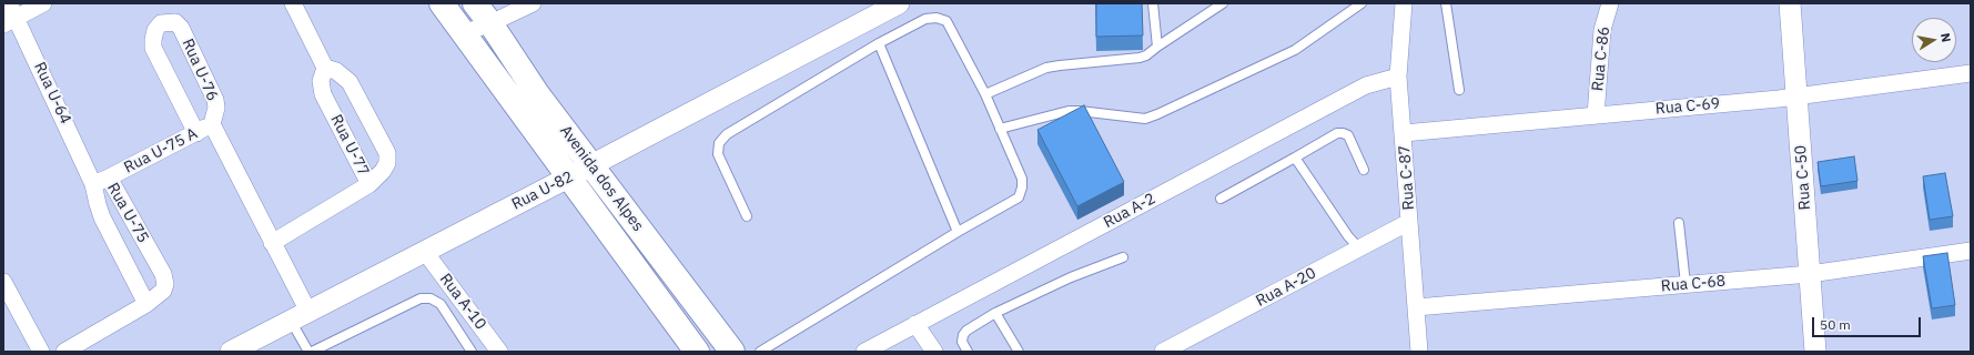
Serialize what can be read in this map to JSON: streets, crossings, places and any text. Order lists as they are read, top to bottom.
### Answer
{
  "streets": {
    "main road": ["Avenida dos Alpes"],
    "street": [
      "Rua C-86",
      "Rua U-76",
      "Rua U-64",
      "Rua C-69",
      "Rua U-77",
      "Rua U-75 A",
      "Rua C-87",
      "Rua C-50",
      "Rua U-82",
      "Rua A-2",
      "Rua U-75",
      "Rua C-68",
      "Rua A-20",
      "Rua A-10"
    ]
  },
  "crossings": [
    ["Rua C-86", "Rua C-69"],
    ["Rua U-76", "Rua U-75 A"],
    ["Rua U-76", "Rua U-82"],
    ["Rua U-64", "Rua U-75 A"],
    ["Rua U-64", "Rua U-75"],
    ["Rua C-69", "Rua C-87"],
    ["Rua C-69", "Rua C-50"],
    ["Rua U-75 A", "Rua U-75"],
    ["Rua C-87", "Rua A-2"],
    ["Rua C-87", "Rua C-68"],
    ["Rua C-87", "Rua A-20"],
    ["Rua C-50", "Rua C-68"],
    ["Avenida dos Alpes", "Rua U-82"],
    ["Rua U-82", "Rua A-10"]
  ],
  "scale_bar": "50 m",
  "north": "right"
}
